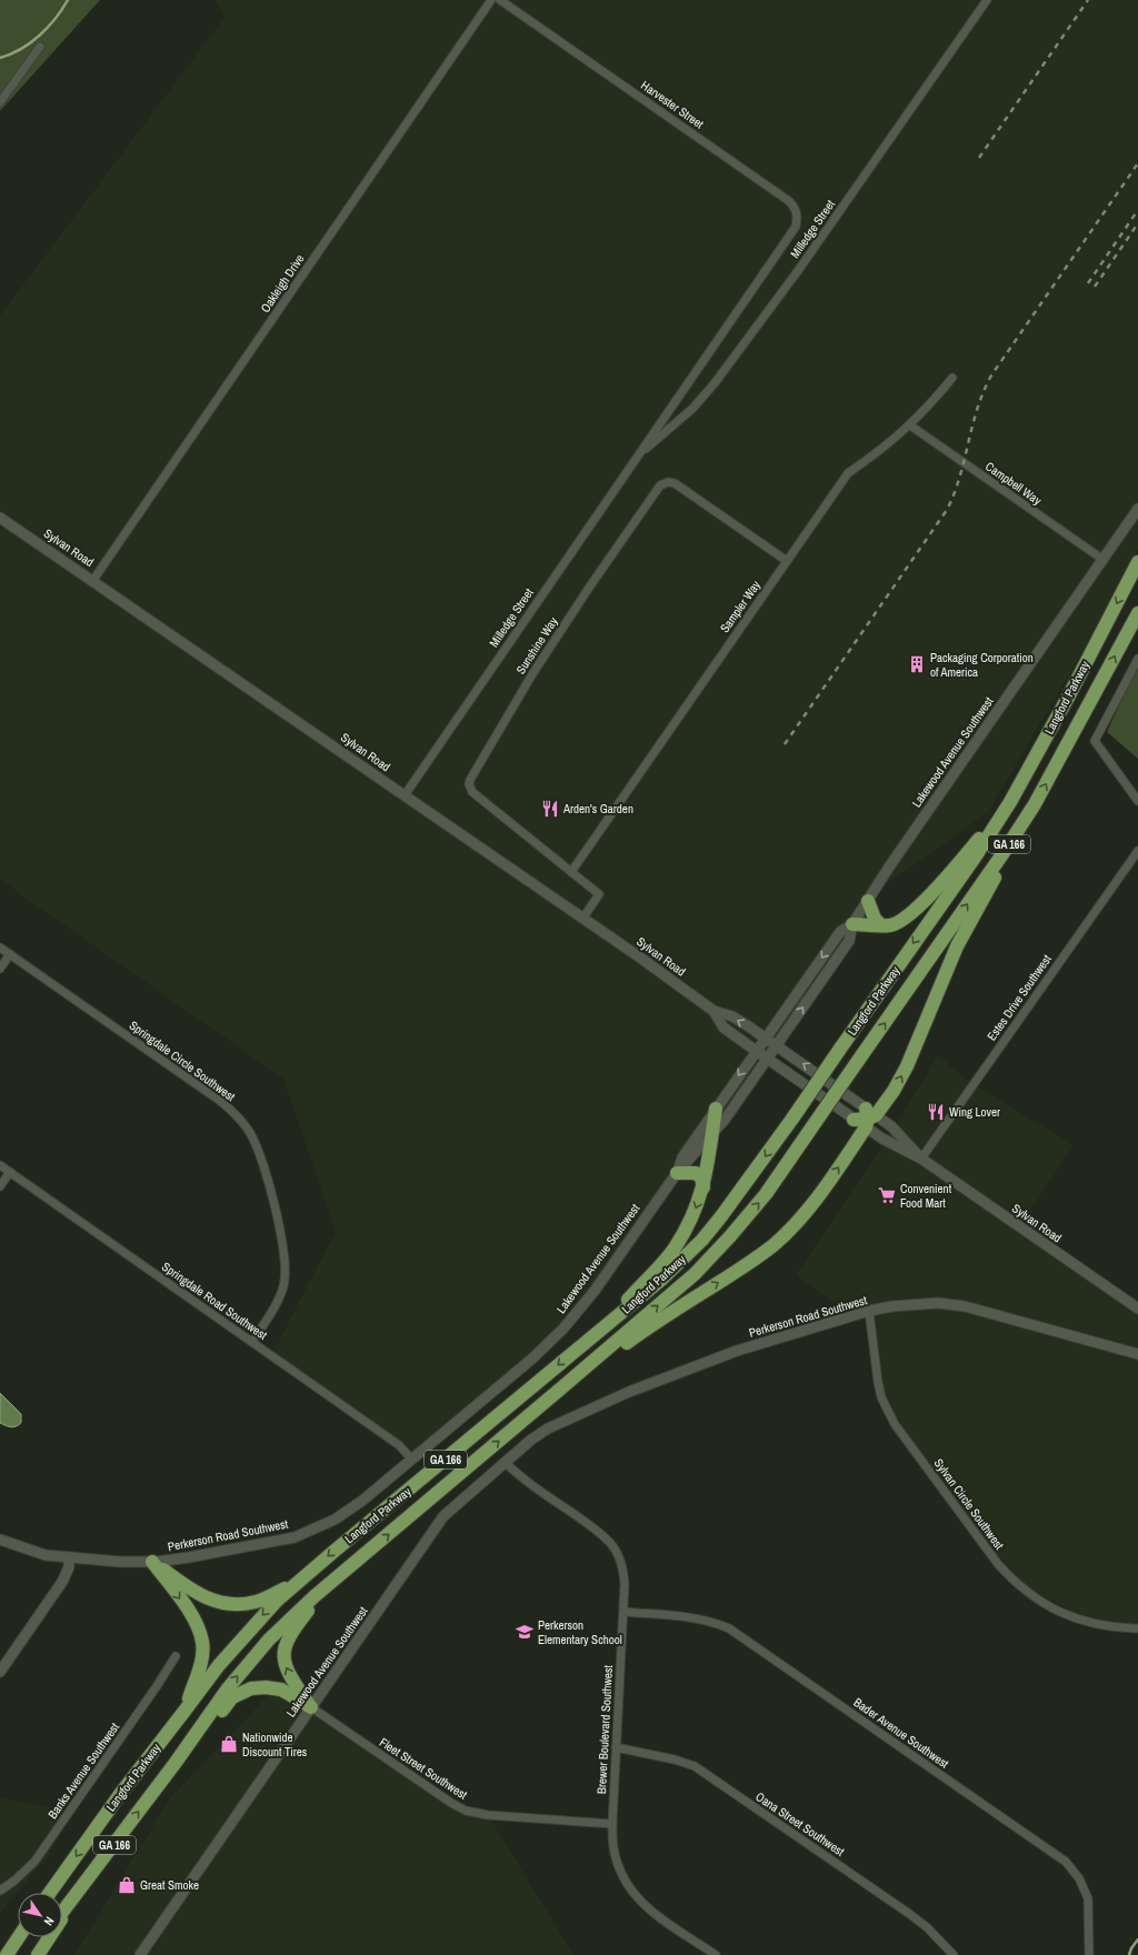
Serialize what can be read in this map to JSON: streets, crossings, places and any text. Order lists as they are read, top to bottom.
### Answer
{
  "streets": {
    "highway": ["Langford Parkway", "GA 166"],
    "street": [
      "Harvester Street",
      "Milledge Street",
      "Oakleigh Drive",
      "Campbell Way",
      "Sylvan Road",
      "Sampler Way",
      "Sunshine Way",
      "Lakewood Avenue Southwest",
      "Estes Drive Southwest",
      "Springdale Circle Southwest",
      "Springdale Road Southwest",
      "Perkerson Road Southwest",
      "Sylvan Circle Southwest",
      "Brewer Boulevard Southwest",
      "Bader Avenue Southwest",
      "Fleet Street Southwest",
      "Banks Avenue Southwest",
      "Oana Street Southwest"
    ]
  },
  "crossings": [
    ["Harvester Street", "Milledge Street"],
    ["Milledge Street", "Sylvan Road"],
    ["Oakleigh Drive", "Sylvan Road"],
    ["Campbell Way", "Sampler Way"],
    ["Campbell Way", "Lakewood Avenue Southwest"],
    ["Sylvan Road", "Sunshine Way"],
    ["Sylvan Road", "Lakewood Avenue Southwest"],
    ["Sylvan Road", "Estes Drive Southwest"],
    ["Sampler Way", "Sunshine Way"],
    ["Lakewood Avenue Southwest", "Springdale Road Southwest"],
    ["Lakewood Avenue Southwest", "Perkerson Road Southwest"],
    ["Lakewood Avenue Southwest", "Brewer Boulevard Southwest"],
    ["Lakewood Avenue Southwest", "Fleet Street Southwest"],
    ["Springdale Circle Southwest", "Springdale Road Southwest"],
    ["Springdale Road Southwest", "Perkerson Road Southwest"],
    ["Perkerson Road Southwest", "Sylvan Circle Southwest"],
    ["Perkerson Road Southwest", "Brewer Boulevard Southwest"],
    ["Brewer Boulevard Southwest", "Bader Avenue Southwest"],
    ["Brewer Boulevard Southwest", "Fleet Street Southwest"],
    ["Brewer Boulevard Southwest", "Oana Street Southwest"]
  ],
  "places": {
    "building": ["Packaging Corporation of America"],
    "restaurant": ["Arden's Garden", "Wing Lover"],
    "supermarket": ["Convenient Food Mart"],
    "school or university": ["Perkerson Elementary School"],
    "shop": ["Nationwide Discount Tires", "Great Smoke"]
  },
  "north": "bottom right"
}
